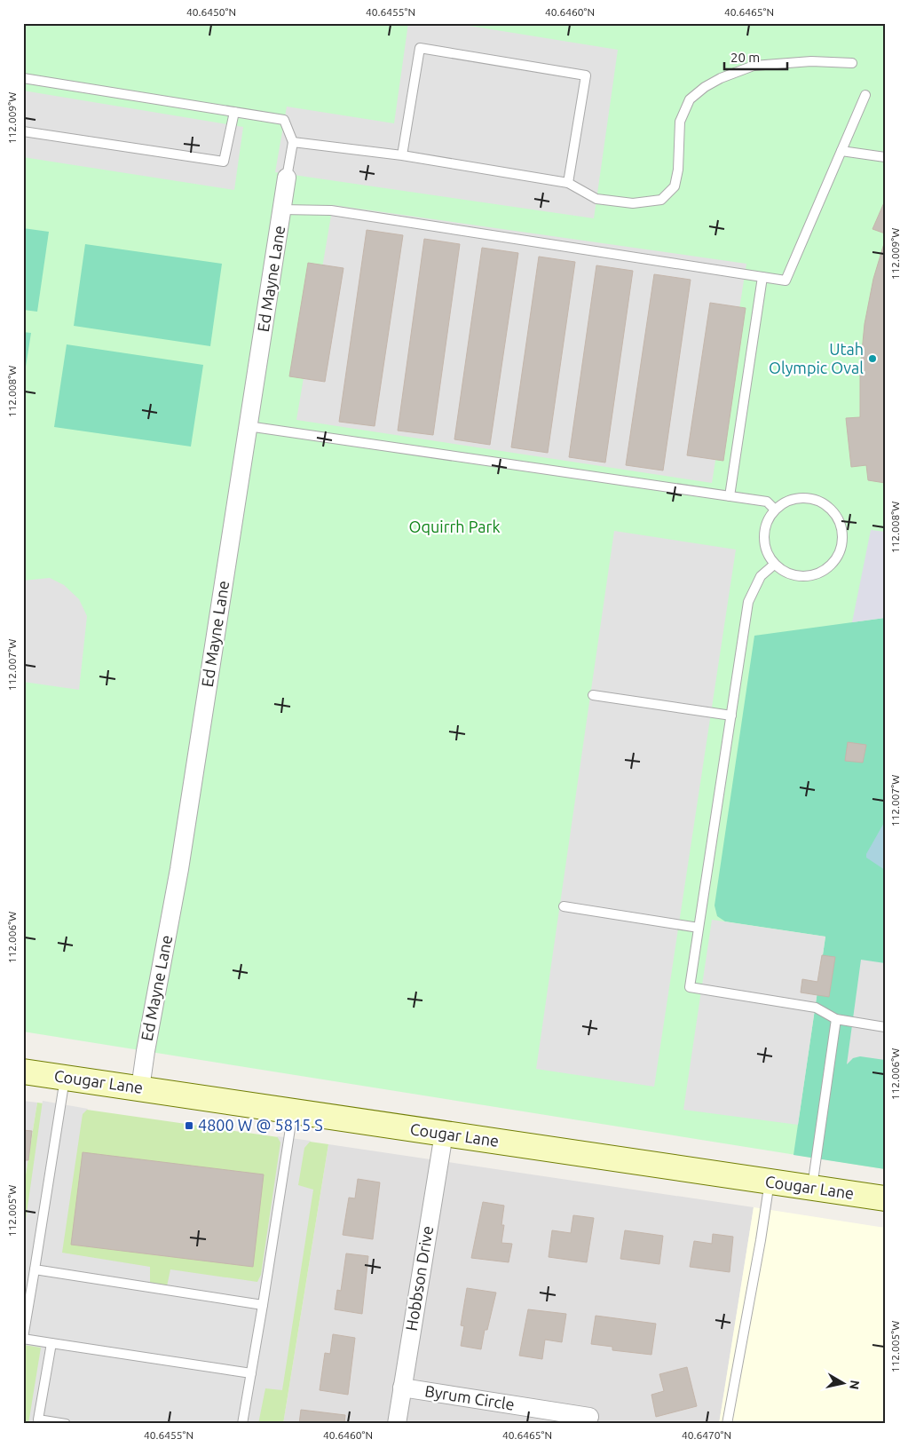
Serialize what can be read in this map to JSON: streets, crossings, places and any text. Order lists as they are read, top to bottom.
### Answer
{
  "streets": {
    "main road": ["Cougar Lane"],
    "street": ["Ed Mayne Lane", "Hobbson Drive", "Byrum Circle"]
  },
  "crossings": [
    ["Ed Mayne Lane", "Cougar Lane"],
    ["Cougar Lane", "Hobbson Drive"],
    ["Hobbson Drive", "Byrum Circle"]
  ],
  "parks": ["Oquirrh Park"],
  "places": {
    "other": ["Utah Olympic Oval"],
    "transit": ["4800 W @ 5815 S"]
  },
  "scale_bar": "20 m",
  "north": "right",
  "coordinates": [
    "40.6450°N",
    "40.6455°N",
    "40.6460°N",
    "40.6465°N",
    "112.009°W",
    "112.008°W",
    "112.007°W",
    "112.006°W",
    "112.005°W",
    "40.6470°N"
  ]
}
